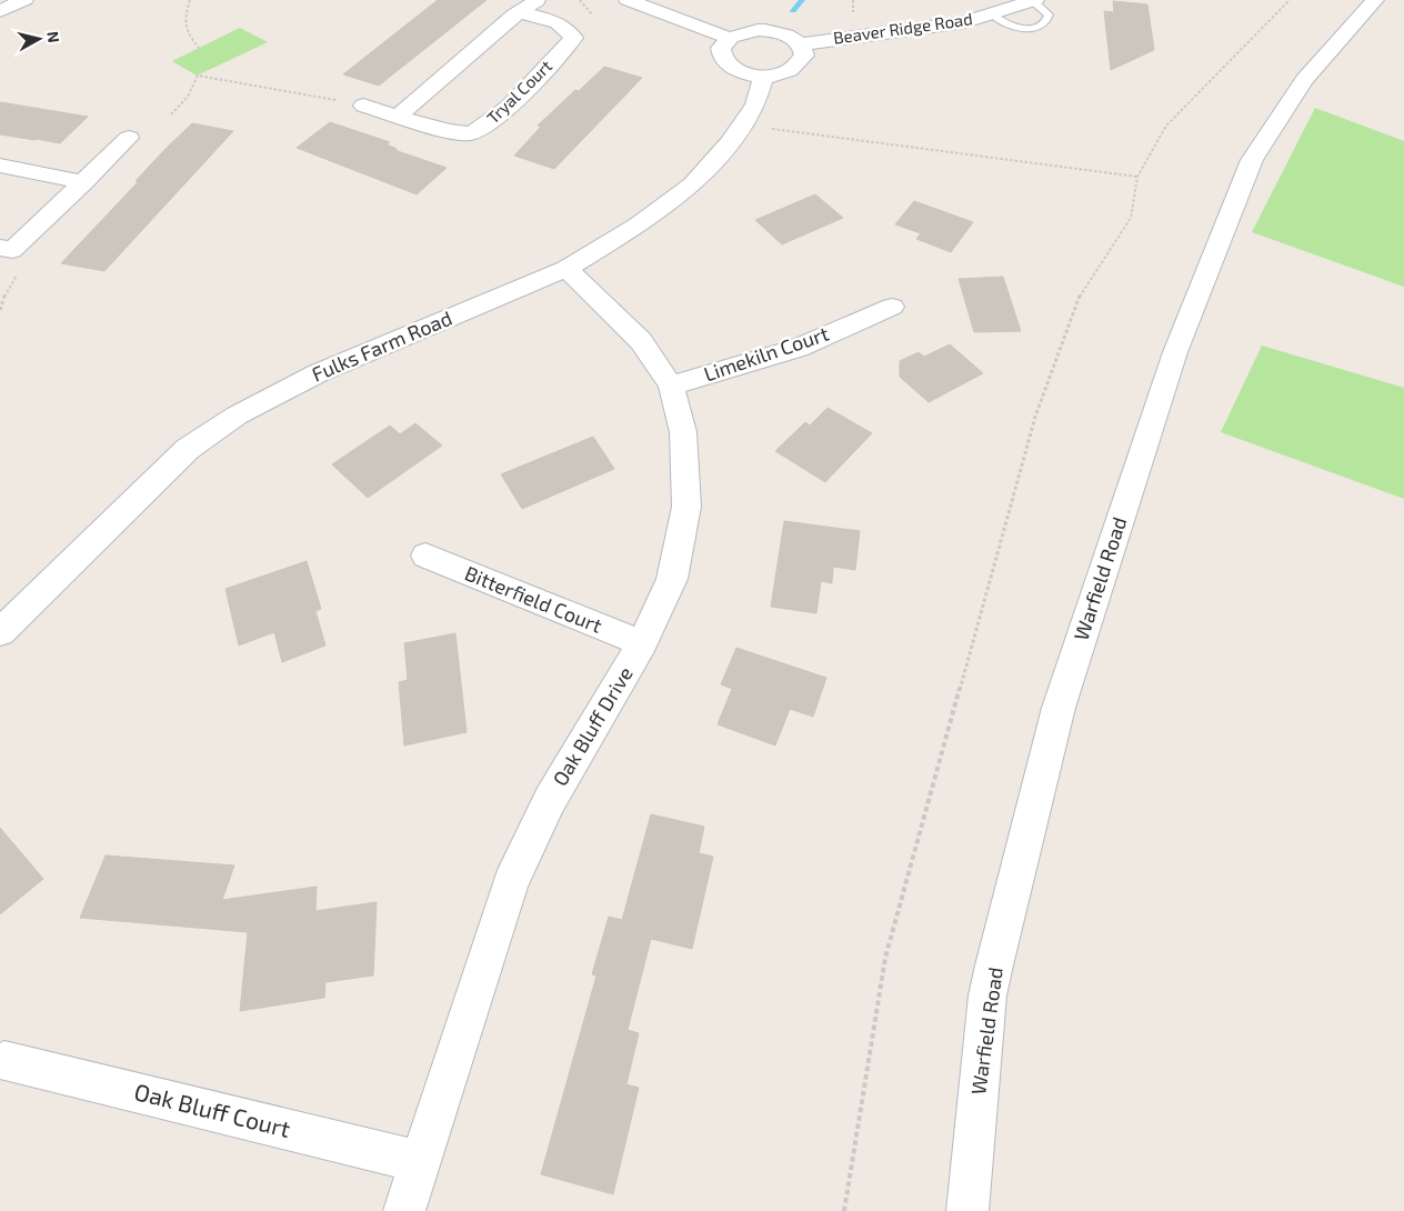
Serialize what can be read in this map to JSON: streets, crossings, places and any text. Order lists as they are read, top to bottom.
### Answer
{
  "streets": {
    "street": [
      "Beaver Ridge Road",
      "Tryal Court",
      "Fulks Farm Road",
      "Limekiln Court",
      "Warfield Road",
      "Bitterfield Court",
      "Oak Bluff Drive",
      "Oak Bluff Court"
    ]
  },
  "crossings": [
    ["Fulks Farm Road", "Oak Bluff Drive"],
    ["Limekiln Court", "Oak Bluff Drive"],
    ["Bitterfield Court", "Oak Bluff Drive"],
    ["Oak Bluff Drive", "Oak Bluff Court"]
  ],
  "north": "right"
}
